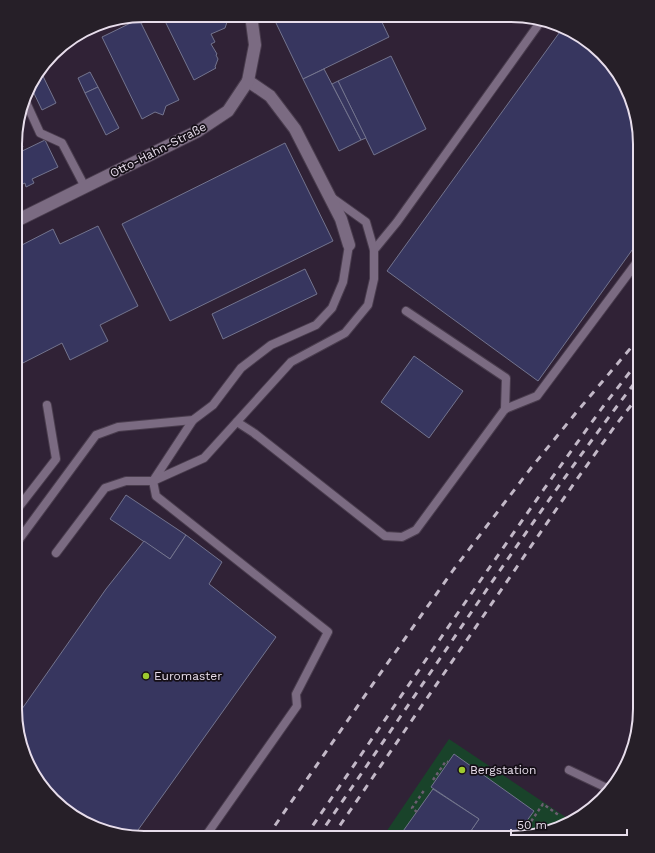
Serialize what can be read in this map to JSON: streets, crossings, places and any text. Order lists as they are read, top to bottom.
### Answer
{
  "streets": {
    "street": ["Otto-Hahn-Straße"]
  },
  "places": ["Euromaster", "Bergstation"],
  "scale_bar": "50 m"
}
